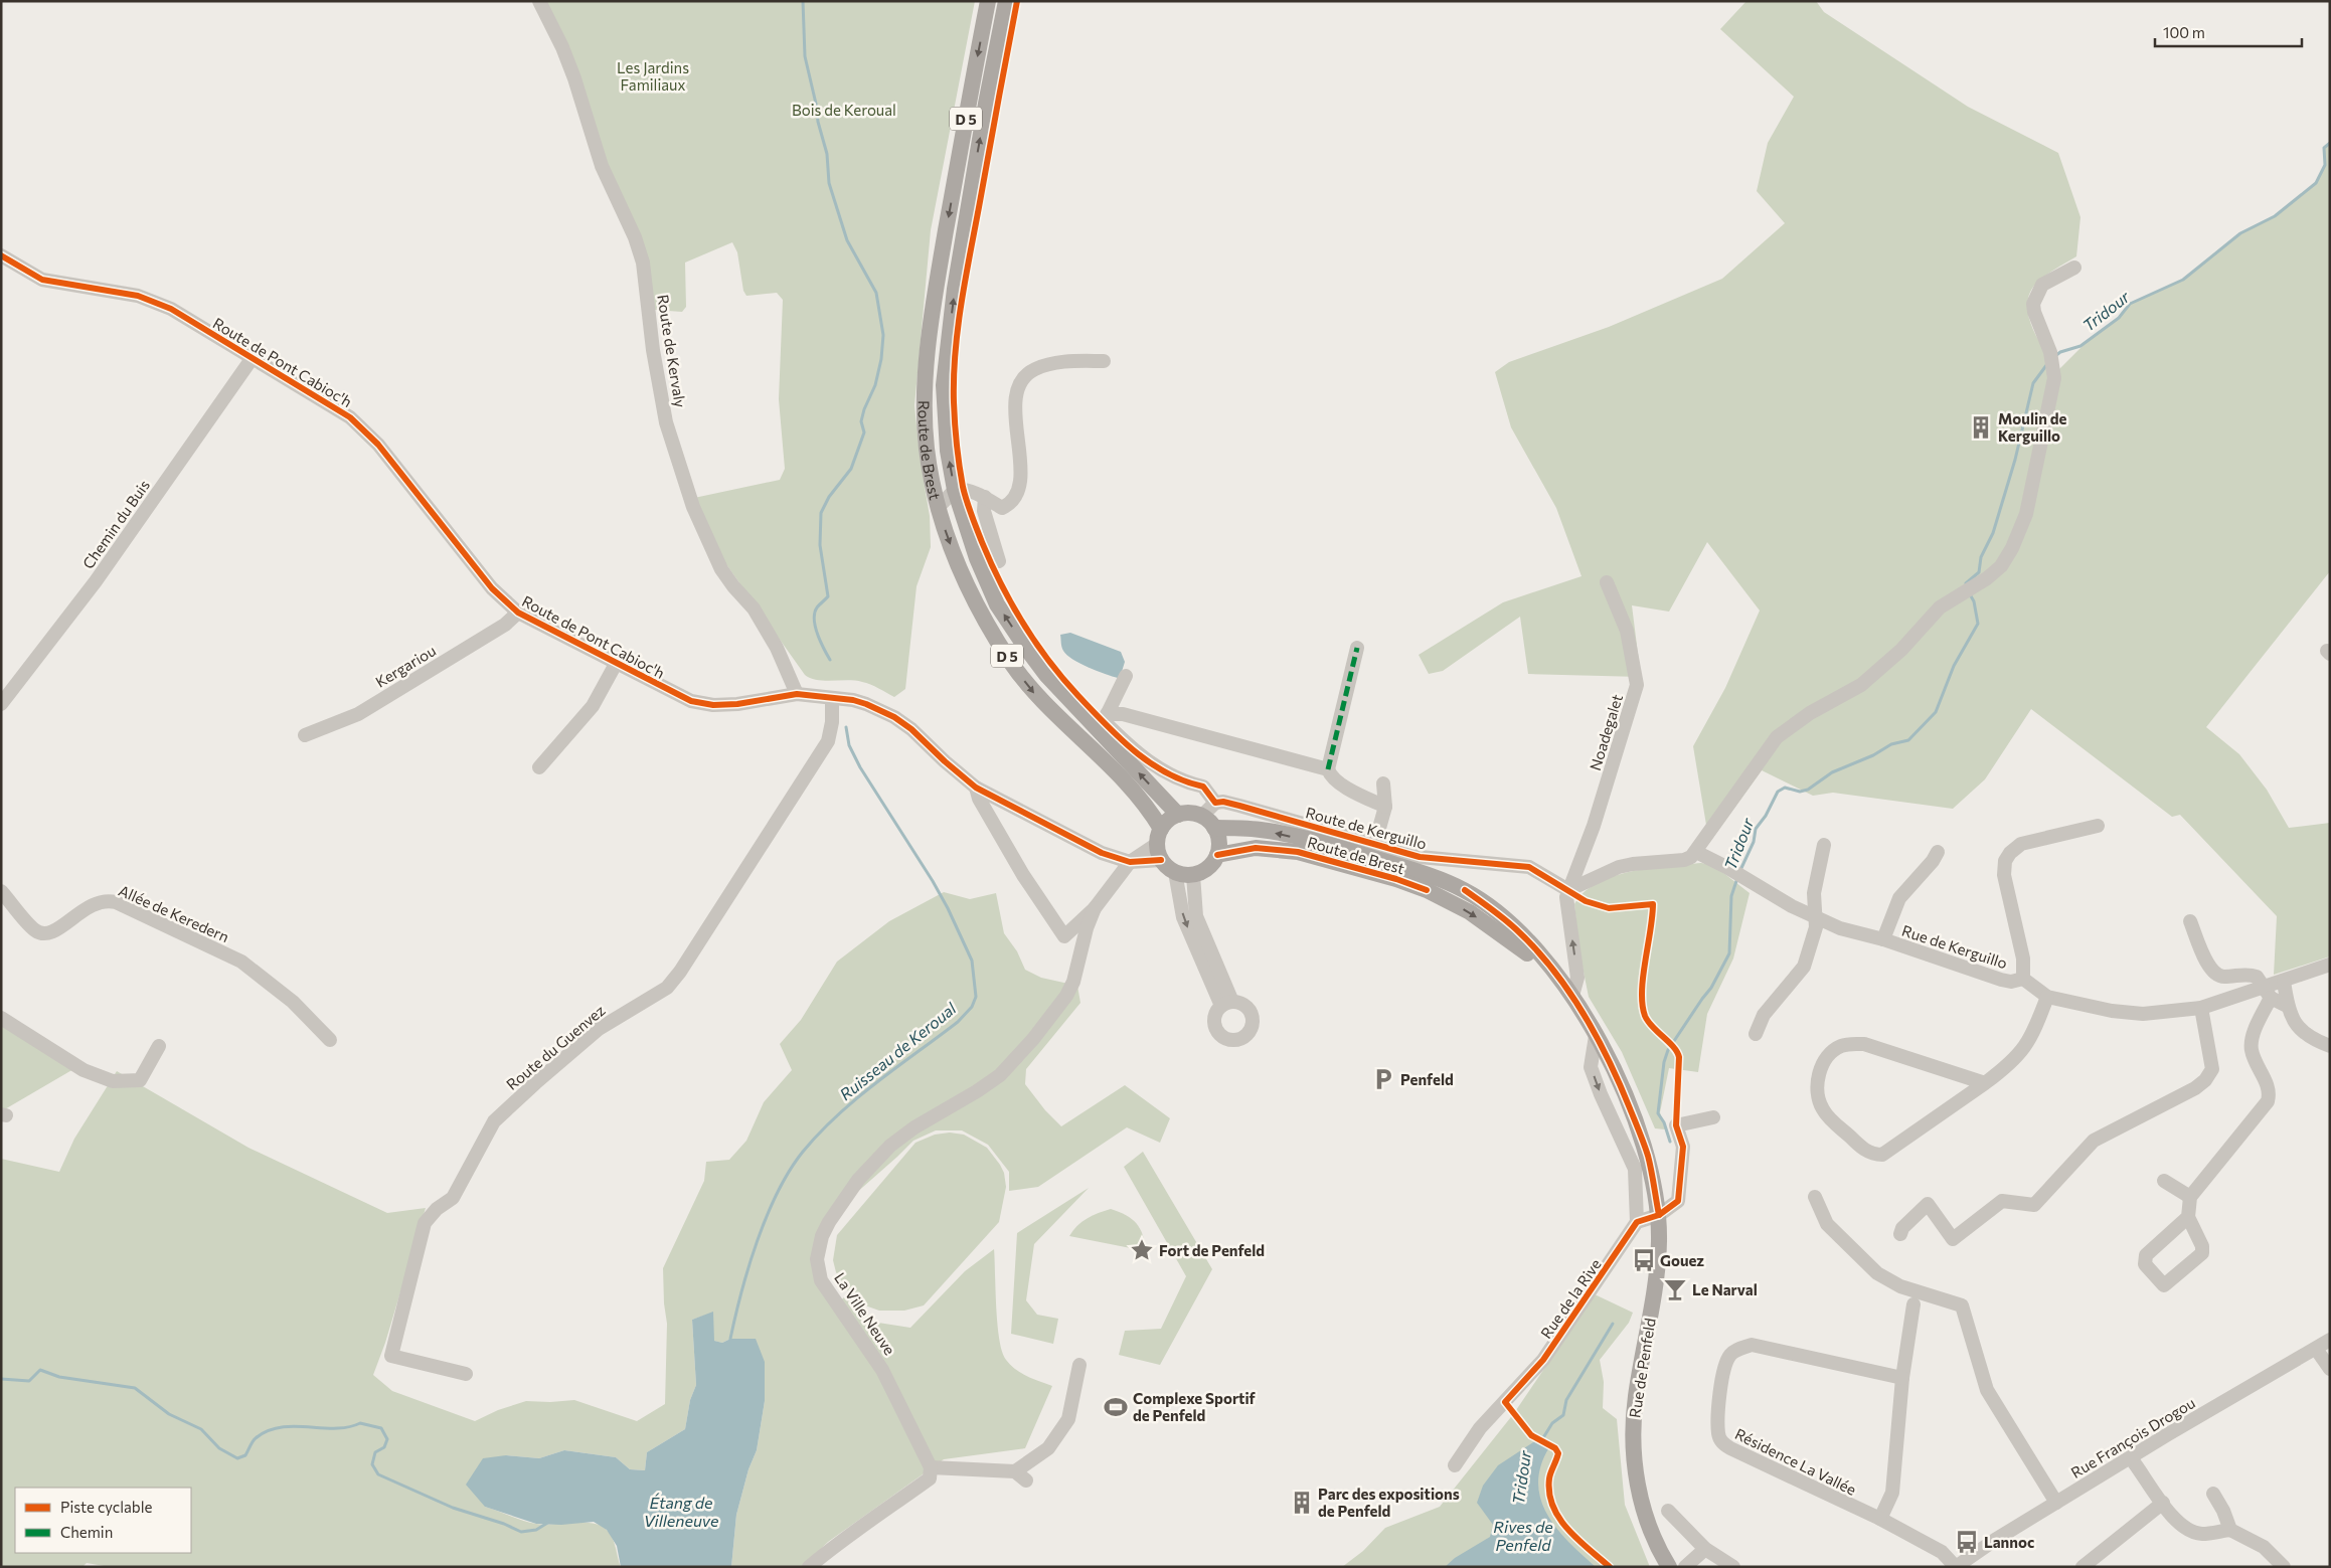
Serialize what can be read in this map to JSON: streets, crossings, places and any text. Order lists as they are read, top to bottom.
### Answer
{
  "streets": {
    "main road": ["D 5", "Route de Brest", "Rue de Penfeld"],
    "street": [
      "Route de Kervaly",
      "Route de Pont Cabioc'h",
      "Chemin du Buis",
      "Kergariou",
      "Noadegalet",
      "Route de Kerguillo",
      "Allée de Keredern",
      "Rue de Kerguillo",
      "Route du Guenvez",
      "Rue de la Rive",
      "La Ville Neuve",
      "Rue François Drogou",
      "Résidence La Vallée"
    ]
  },
  "crossings": [
    ["Route de Kervaly", "Route de Pont Cabioc'h"],
    ["Route de Pont Cabioc'h", "Route de Brest"],
    ["Route de Pont Cabioc'h", "Chemin du Buis"],
    ["Route de Pont Cabioc'h", "Kergariou"],
    ["Route de Pont Cabioc'h", "Route du Guenvez"],
    ["Route de Brest", "Rue de Penfeld"],
    ["Noadegalet", "Route de Kerguillo"],
    ["Rue François Drogou", "Résidence La Vallée"]
  ],
  "water": [
    "Tridour",
    "Ruisseau de Keroual",
    "Étang de Villeneuve",
    "Rives de Penfeld"
  ],
  "parks": ["Les Jardins Familiaux", "Bois de Keroual"],
  "places": {
    "building": ["Moulin de Kerguillo", "Parc des expositions de Penfeld"],
    "parking": ["Penfeld"],
    "place": ["Fort de Penfeld"],
    "bus stop": ["Gouez", "Lannoc"],
    "bar": ["Le Narval"],
    "sports": ["Complexe Sportif de Penfeld"]
  },
  "legend": ["Piste cyclable", "Chemin"],
  "scale_bar": "100 m"
}
